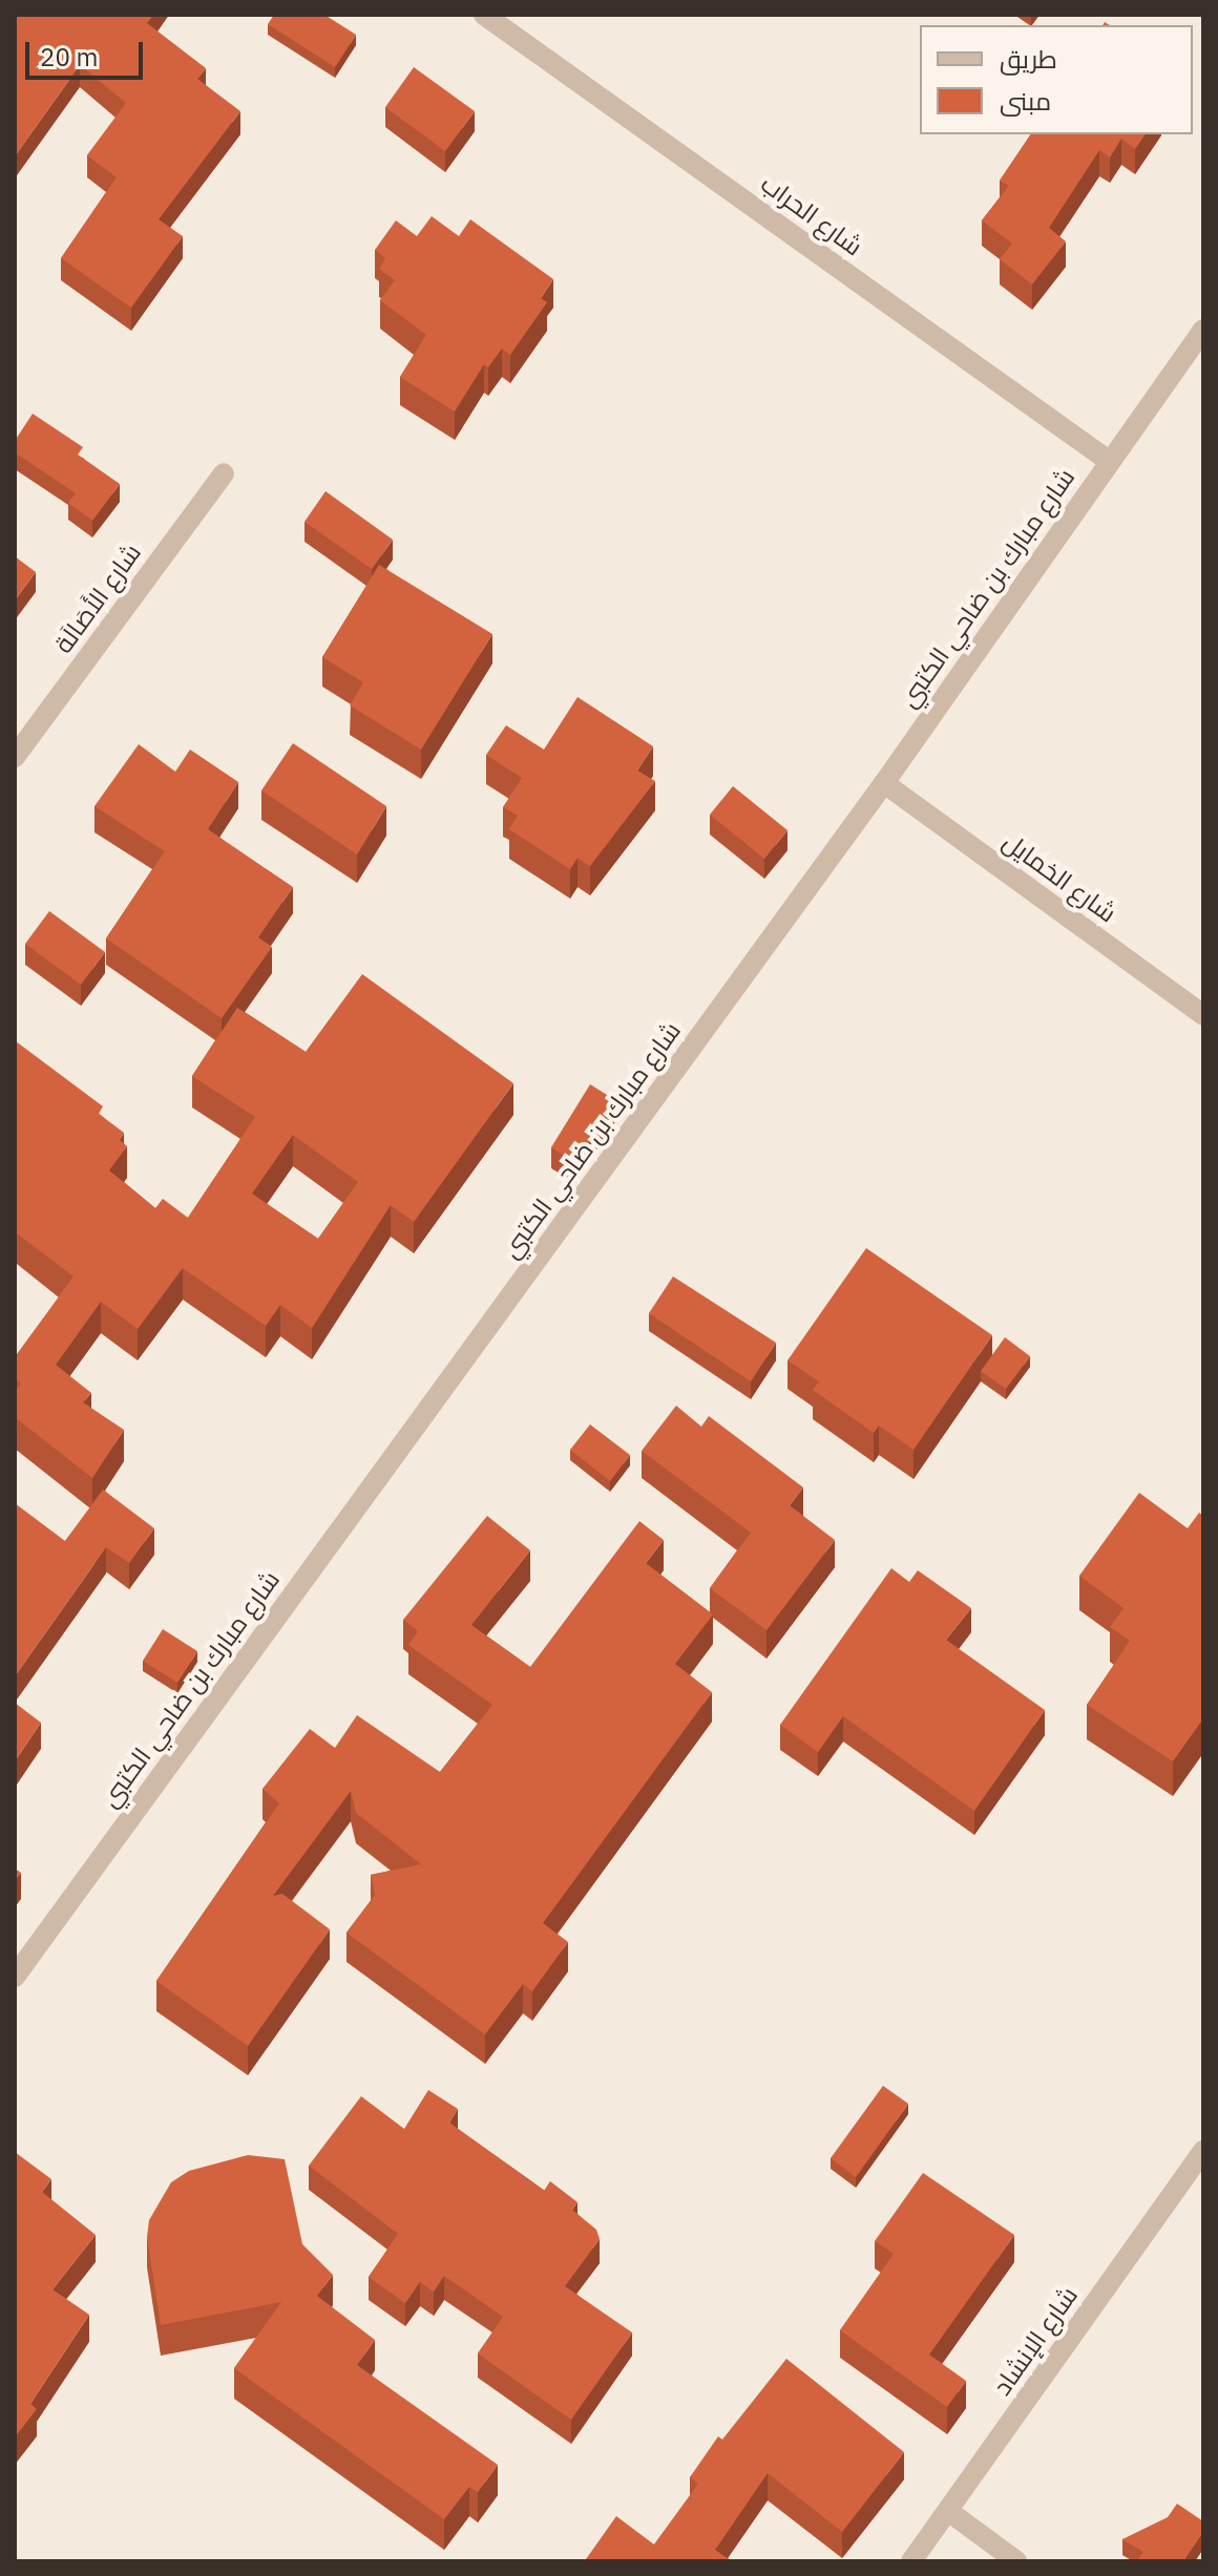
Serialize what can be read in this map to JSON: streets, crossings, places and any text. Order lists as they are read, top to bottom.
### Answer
{
  "streets": {
    "street": [
      "شارع الحراب",
      "شارع مبارك بن ضاحي الكتبي",
      "شارع الأَصَالَة",
      "شارع الخمايل",
      "شارع الإنشاد"
    ]
  },
  "crossings": [
    ["شارع الحراب", "شارع مبارك بن ضاحي الكتبي"],
    ["شارع مبارك بن ضاحي الكتبي", "شارع الخمايل"]
  ],
  "legend": ["طريق", "مبنى"],
  "scale_bar": "20 m"
}
